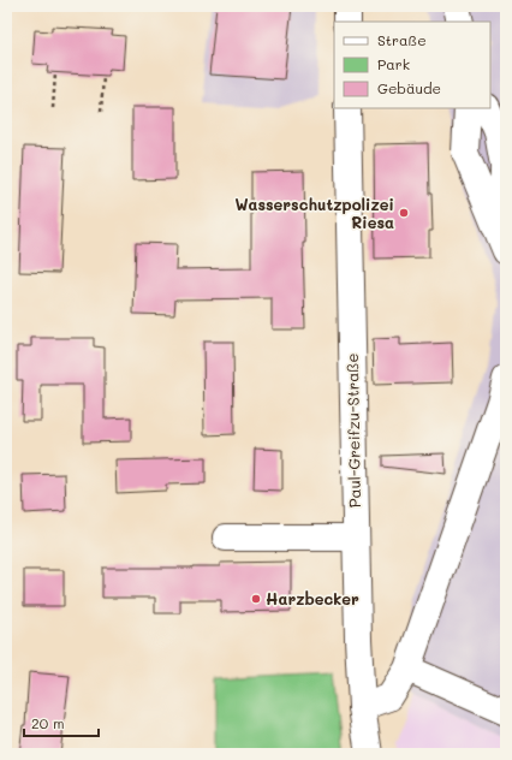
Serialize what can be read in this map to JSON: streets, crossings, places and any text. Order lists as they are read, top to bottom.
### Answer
{
  "streets": {
    "main road": ["Paul-Greifzu-Straße"]
  },
  "places": ["Wasserschutzpolizei Riesa", "Harzbecker"],
  "legend": ["Straße", "Park", "Gebäude"],
  "scale_bar": "20 m"
}
